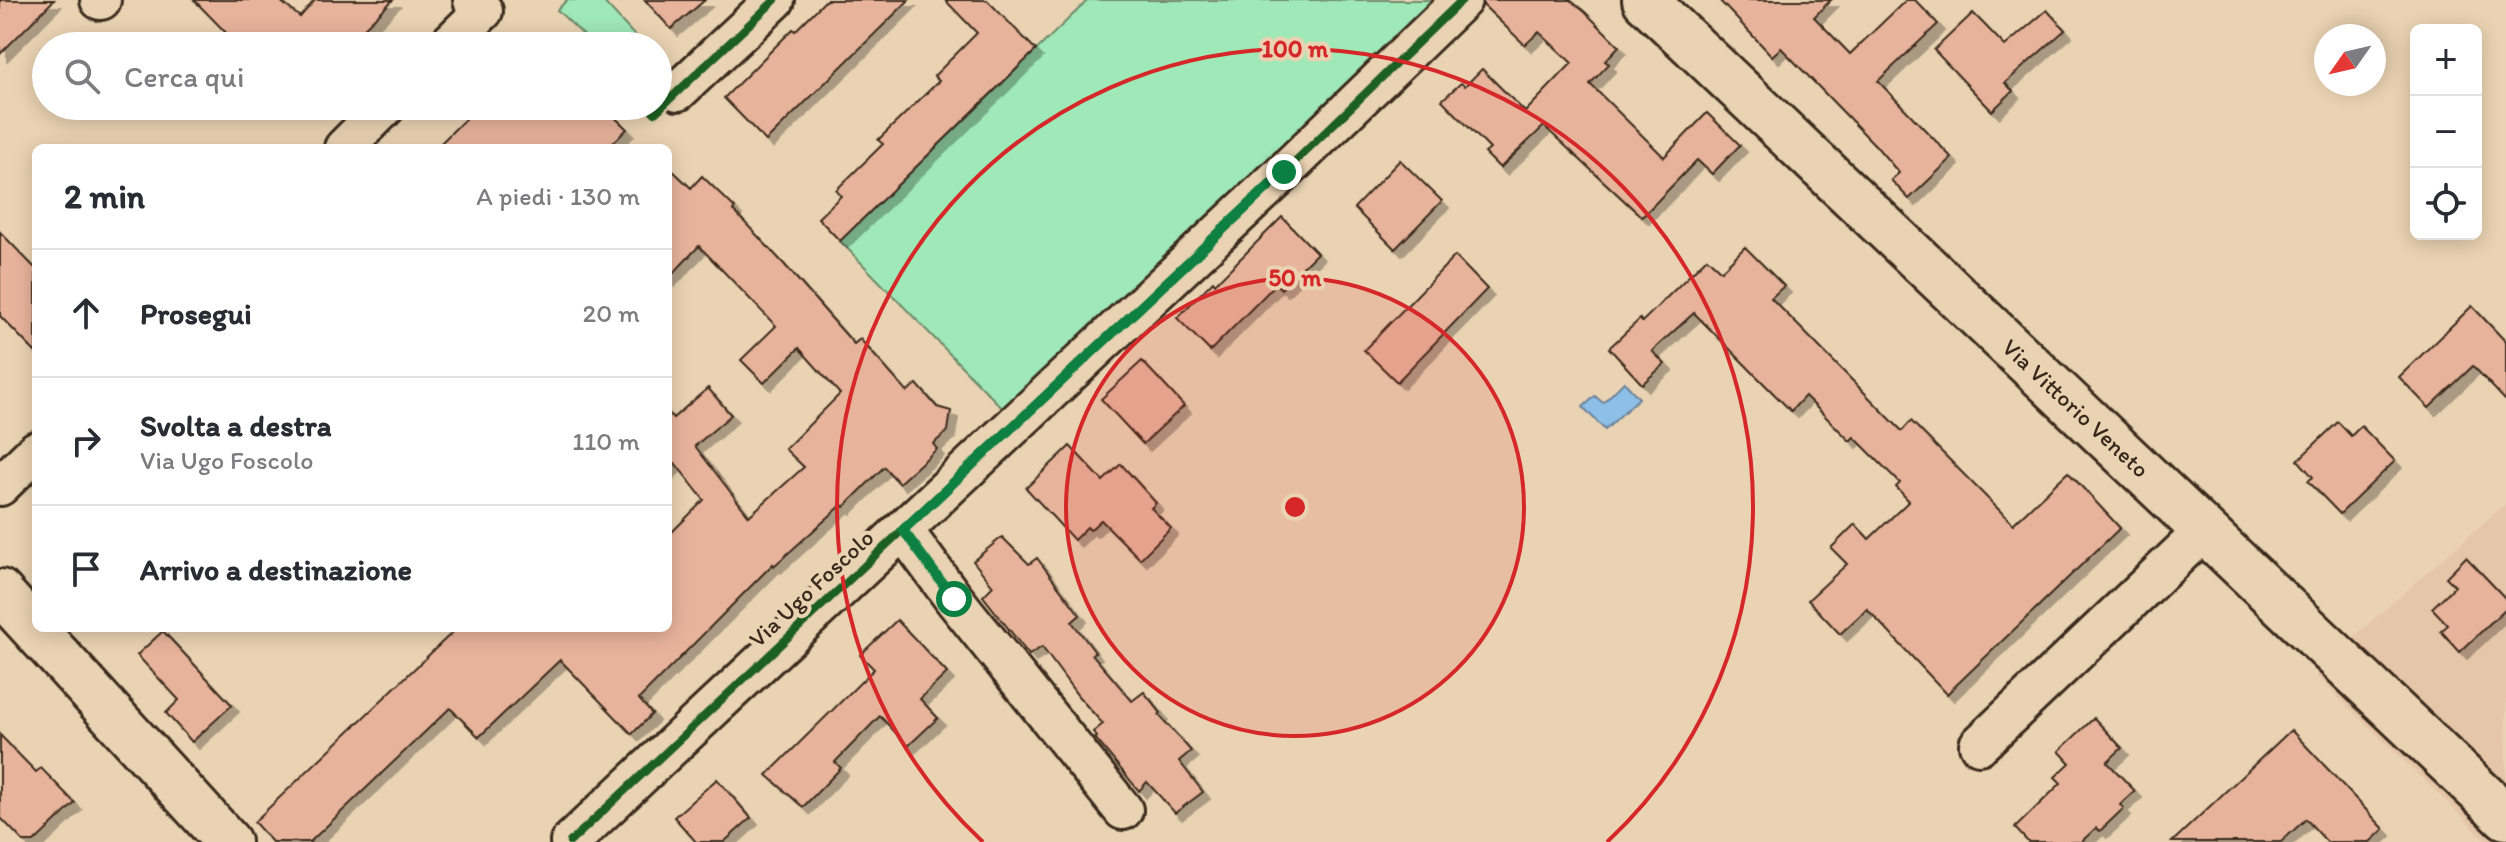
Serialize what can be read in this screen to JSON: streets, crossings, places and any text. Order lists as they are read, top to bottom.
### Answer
{
  "streets": {
    "main road": ["Via Vittorio Veneto"],
    "street": ["Via Ugo Foscolo"]
  },
  "north": "bottom left",
  "page": {
    "map_buttons": ["+", "−"],
    "search": "Cerca qui",
    "heading": ["2 min", "A piedi · 130 m"],
    "list": [
      ["Prosegui", "20 m"],
      ["Svolta a destra", "Via Ugo Foscolo", "110 m"],
      "Arrivo a destinazione"
    ]
  },
  "rings": ["100 m", "50 m"]
}
